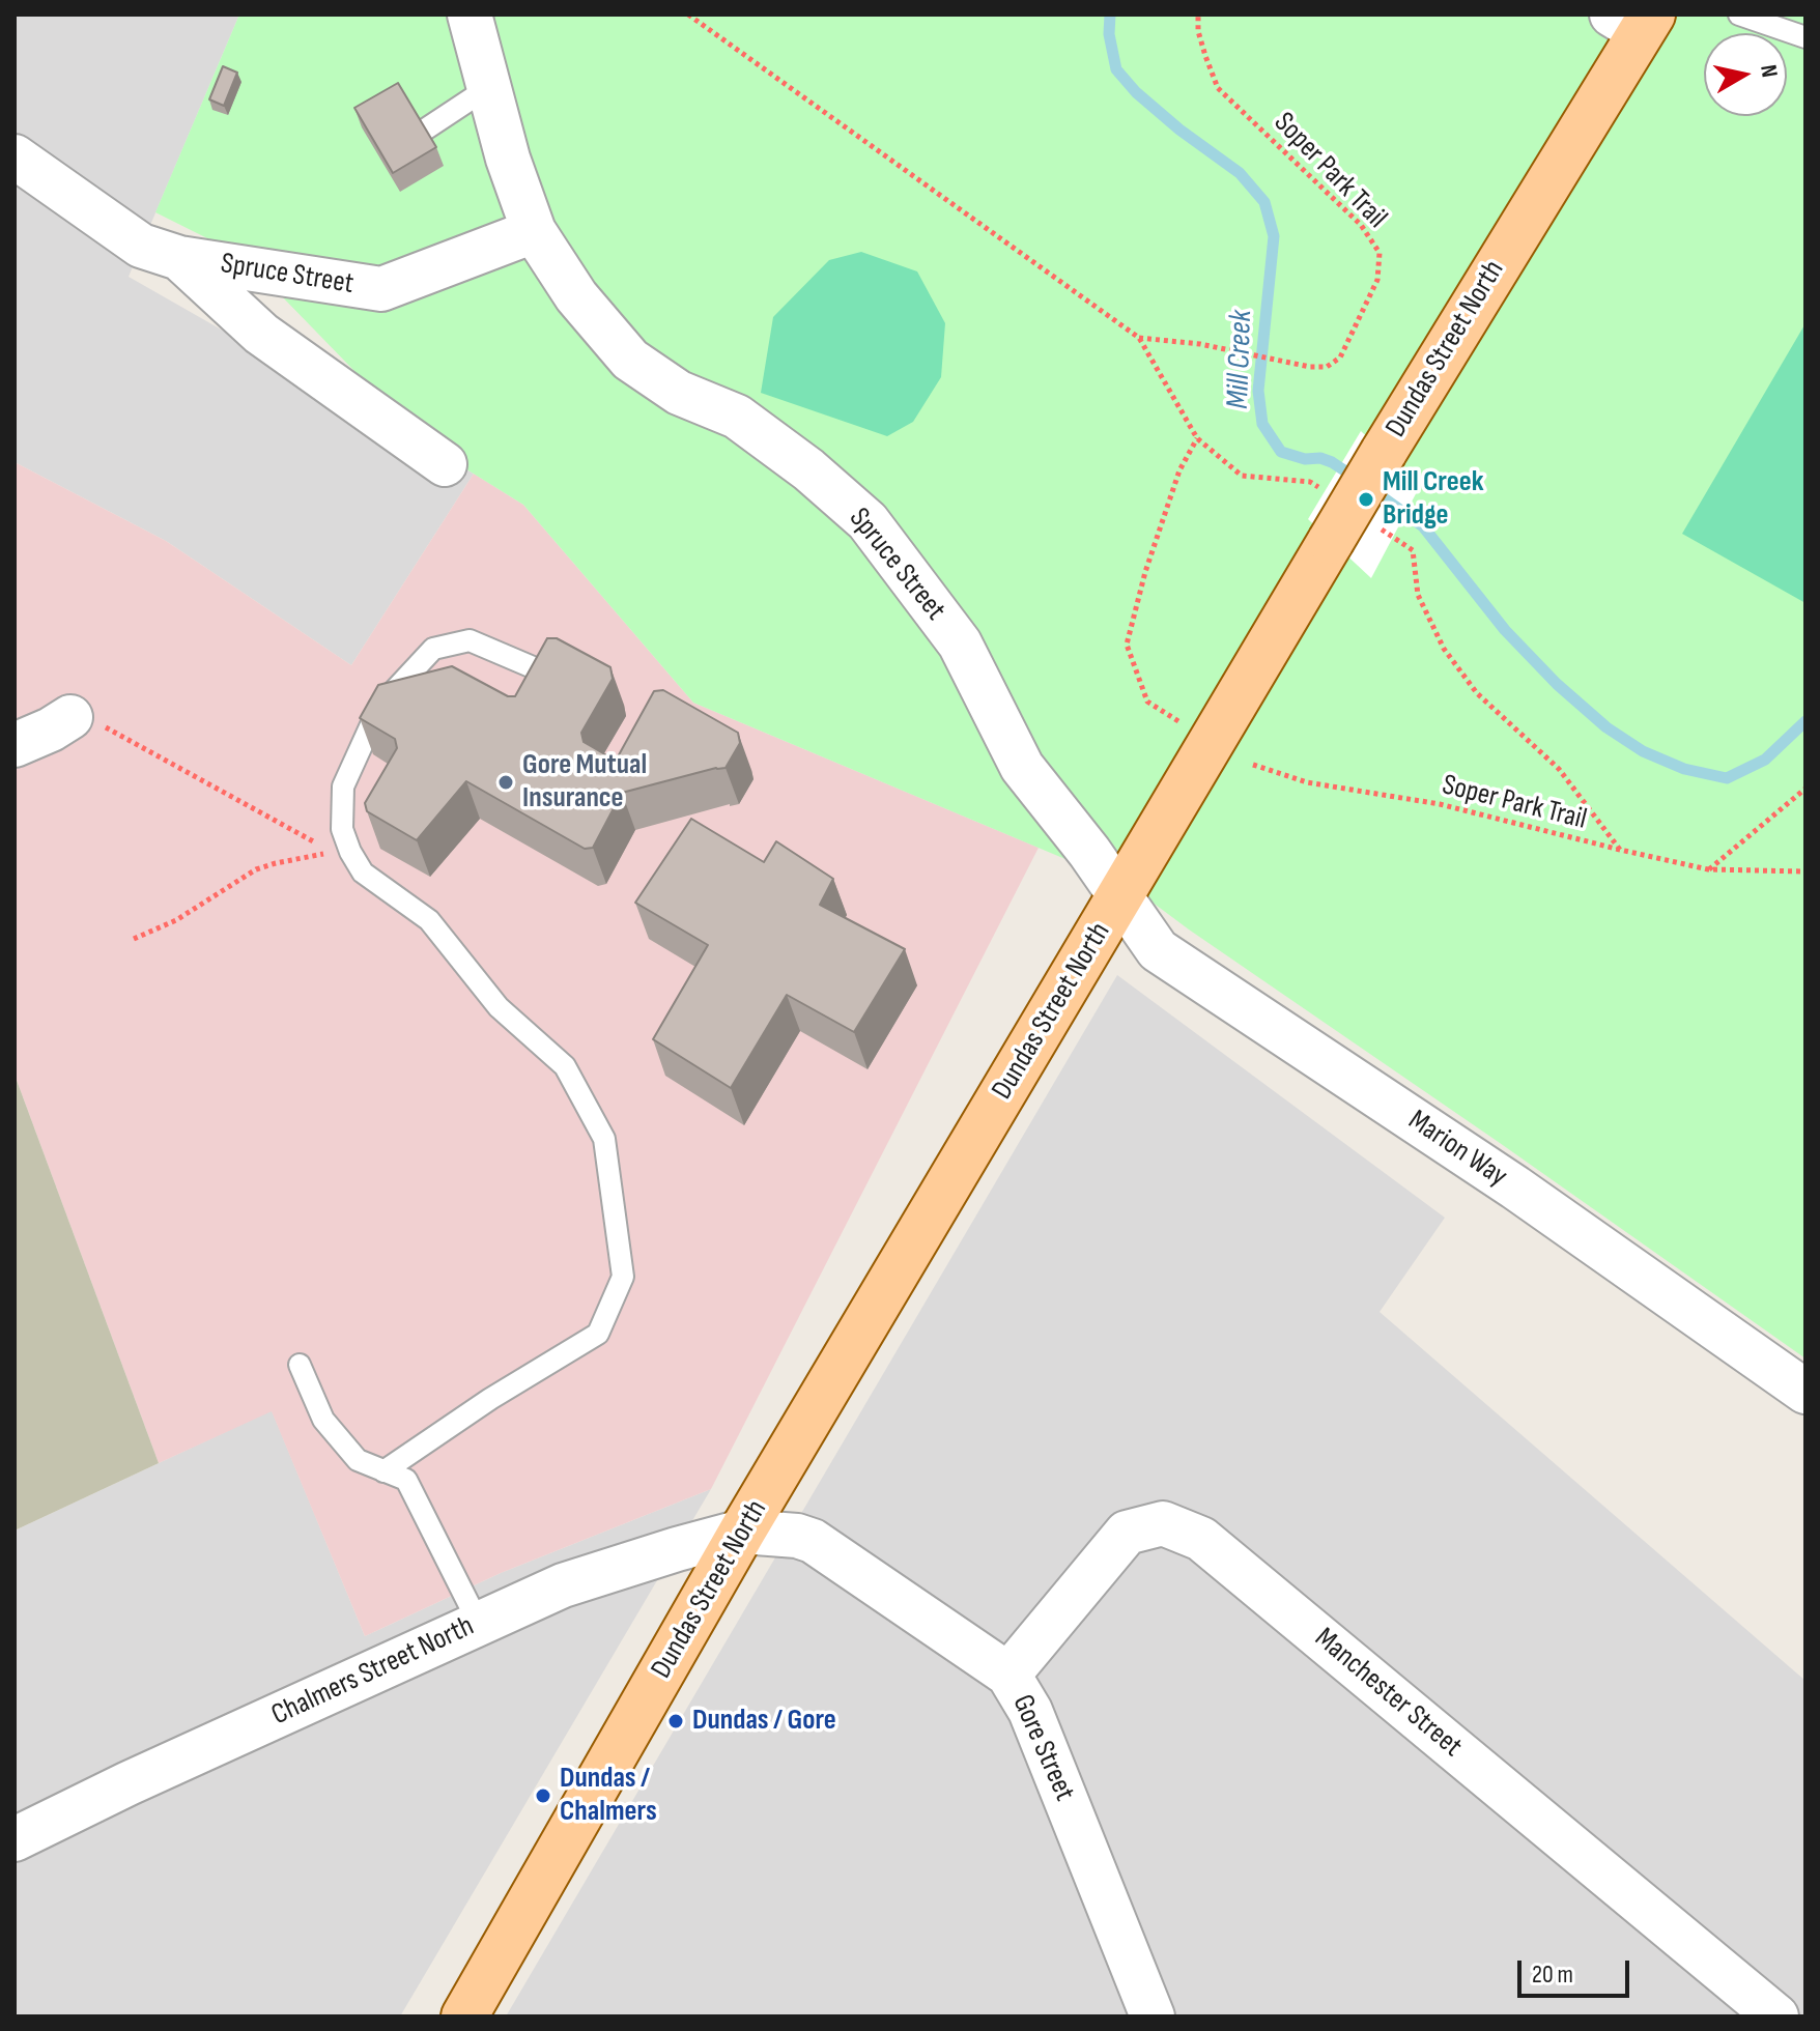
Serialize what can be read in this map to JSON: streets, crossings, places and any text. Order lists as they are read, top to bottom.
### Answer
{
  "streets": {
    "main road": ["Dundas Street North"],
    "street": [
      "Spruce Street",
      "Marion Way",
      "Chalmers Street North",
      "Manchester Street",
      "Gore Street"
    ],
    "path": ["Soper Park Trail"]
  },
  "crossings": [
    ["Spruce Street", "Dundas Street North"],
    ["Spruce Street", "Marion Way"],
    ["Dundas Street North", "Marion Way"],
    ["Dundas Street North", "Chalmers Street North"],
    ["Dundas Street North", "Gore Street"],
    ["Chalmers Street North", "Gore Street"],
    ["Manchester Street", "Gore Street"]
  ],
  "water": ["Mill Creek"],
  "places": [
    "Mill Creek Bridge",
    "Gore Mutual Insurance",
    "Dundas / Gore",
    "Dundas / Chalmers"
  ],
  "scale_bar": "20 m",
  "north": "right"
}
